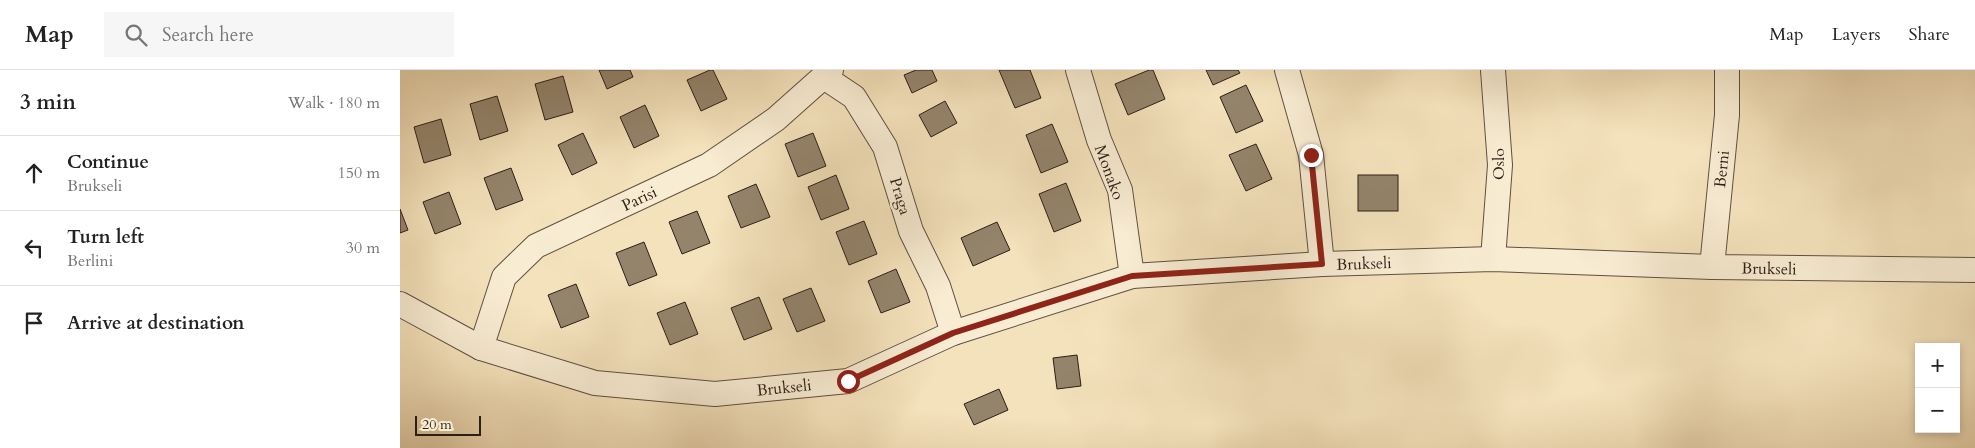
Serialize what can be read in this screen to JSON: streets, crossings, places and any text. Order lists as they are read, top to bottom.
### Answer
{
  "streets": {
    "street": [
      "Oslo",
      "Berni",
      "Monako",
      "Praga",
      "Parisi",
      "Brukseli"
    ]
  },
  "crossings": [
    ["Oslo", "Brukseli"],
    ["Berni", "Brukseli"],
    ["Monako", "Brukseli"],
    ["Praga", "Parisi"],
    ["Praga", "Brukseli"],
    ["Parisi", "Brukseli"]
  ],
  "scale_bar": "20 m",
  "page": {
    "header": "Map",
    "search": "Search here",
    "nav": ["Map", "Layers", "Share"],
    "heading": ["3 min", "Walk · 180 m"],
    "list": [
      ["Continue", "Brukseli", "150 m"],
      ["Turn left", "Berlini", "30 m"],
      "Arrive at destination"
    ],
    "map_buttons": ["+", "−"],
    "scale": "20 m"
  }
}
